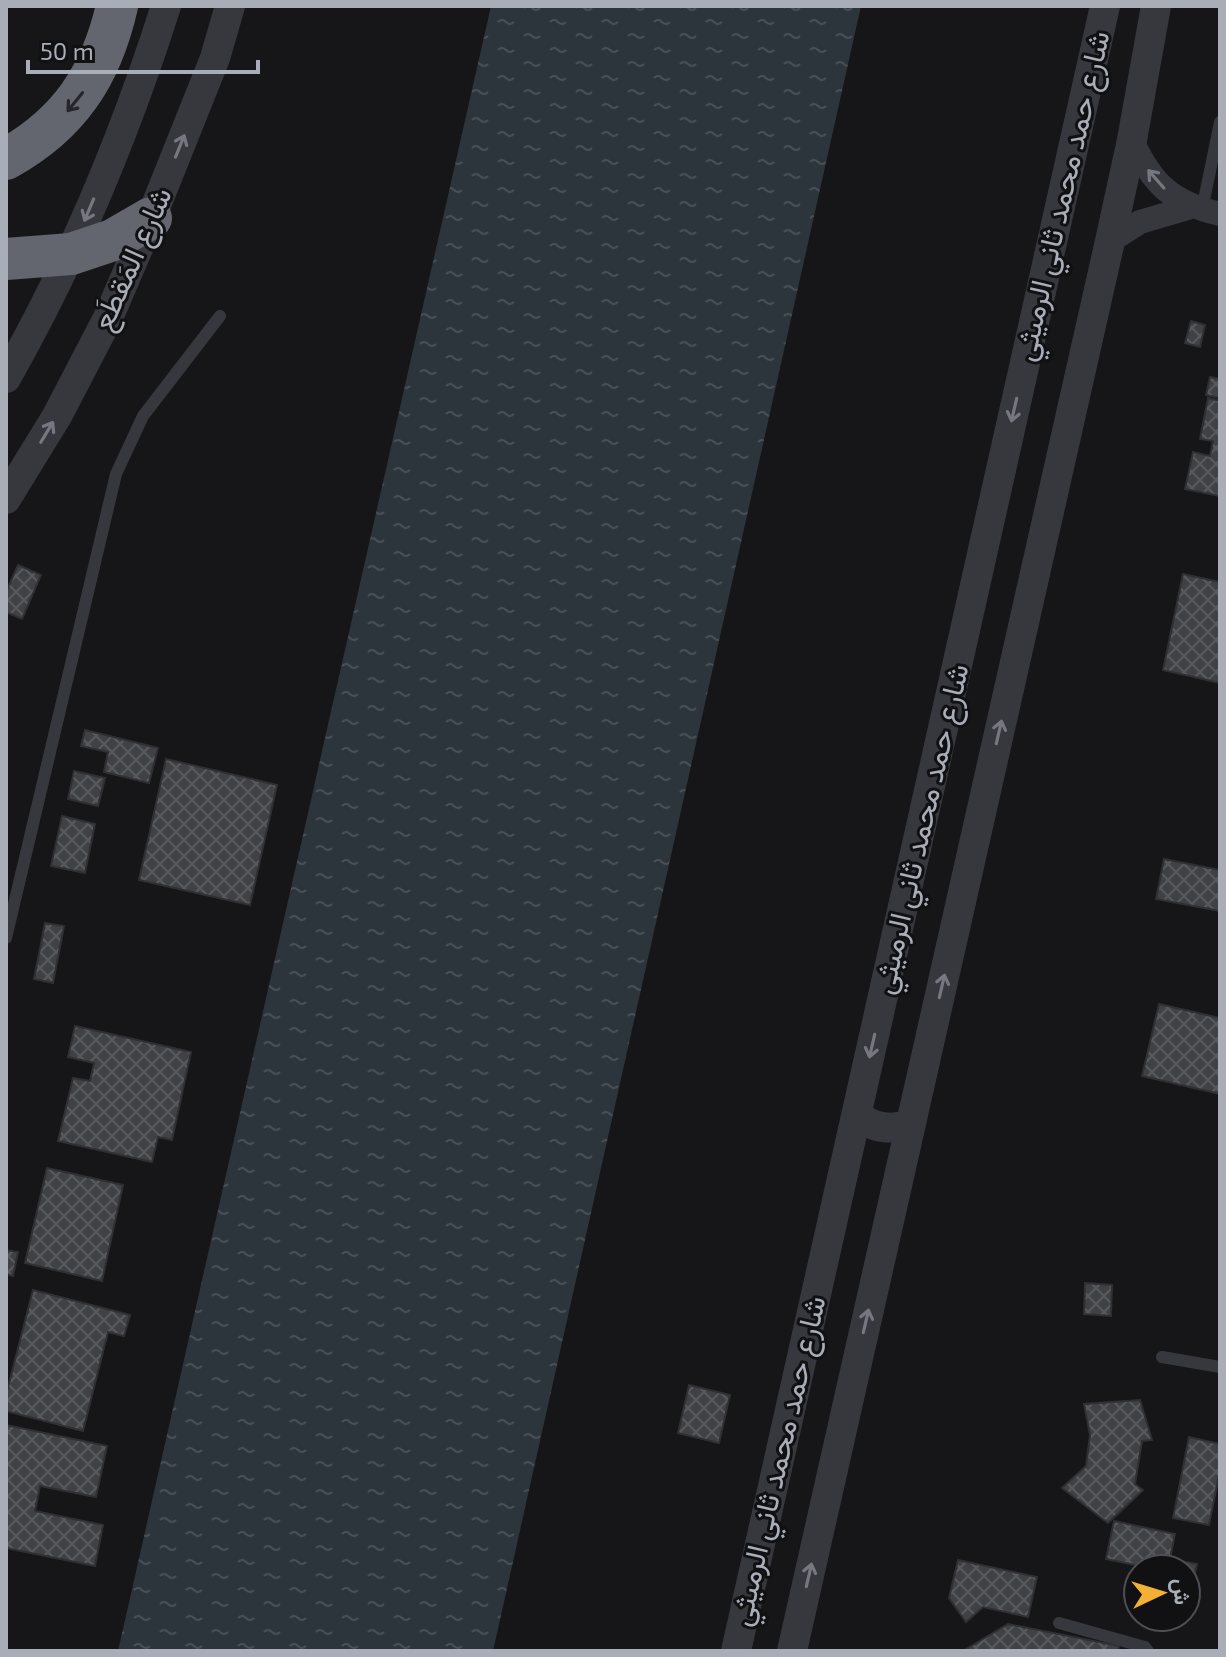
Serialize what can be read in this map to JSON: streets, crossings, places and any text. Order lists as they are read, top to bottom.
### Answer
{
  "streets": {
    "street": ["شارع حمد محمد ثاني الرميثي", "شارع المَقطَع"]
  },
  "scale_bar": "50 m",
  "north": "right"
}
